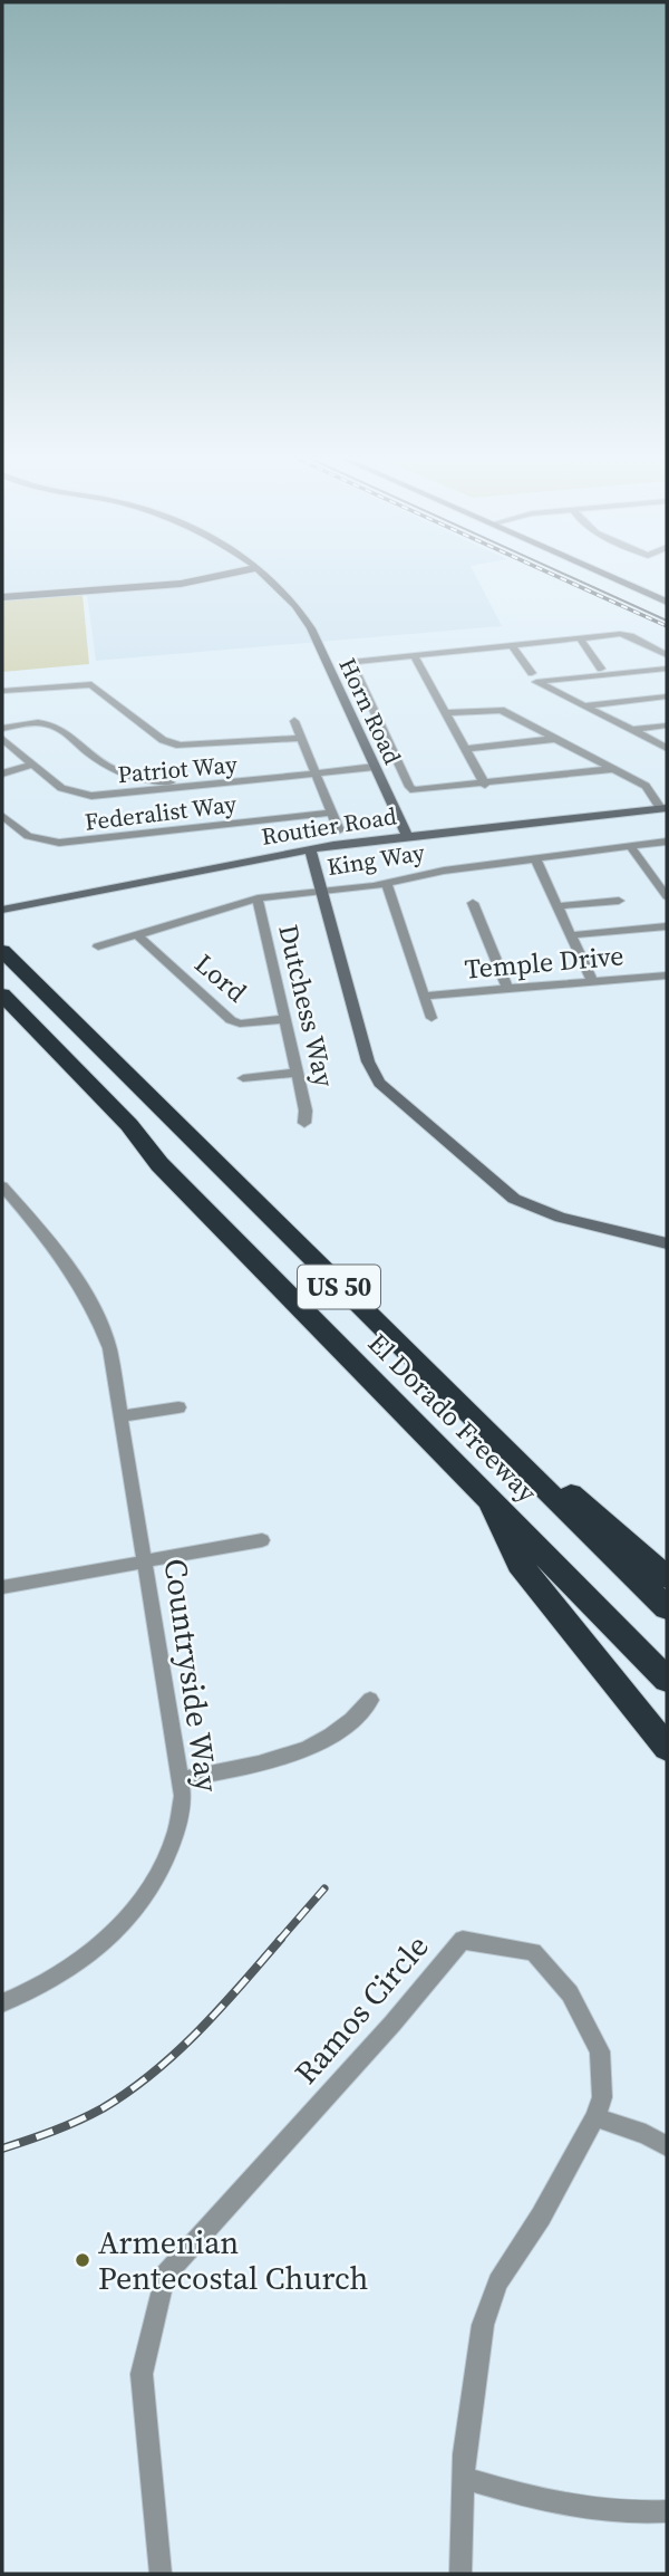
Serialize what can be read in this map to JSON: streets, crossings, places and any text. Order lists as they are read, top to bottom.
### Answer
{
  "streets": {
    "highway": ["US 50", "El Dorado Freeway"],
    "street": [
      "Horn Road",
      "Patriot Way",
      "Federalist Way",
      "Routier Road",
      "King Way",
      "Temple Drive",
      "Lord",
      "Dutchess Way",
      "Countryside Way",
      "Ramos Circle"
    ]
  },
  "crossings": [
    ["Horn Road", "Patriot Way"],
    ["Horn Road", "Routier Road"],
    ["King Way", "Lord"],
    ["King Way", "Dutchess Way"],
    ["Lord", "Dutchess Way"]
  ],
  "places": ["Armenian Pentecostal Church"]
}
